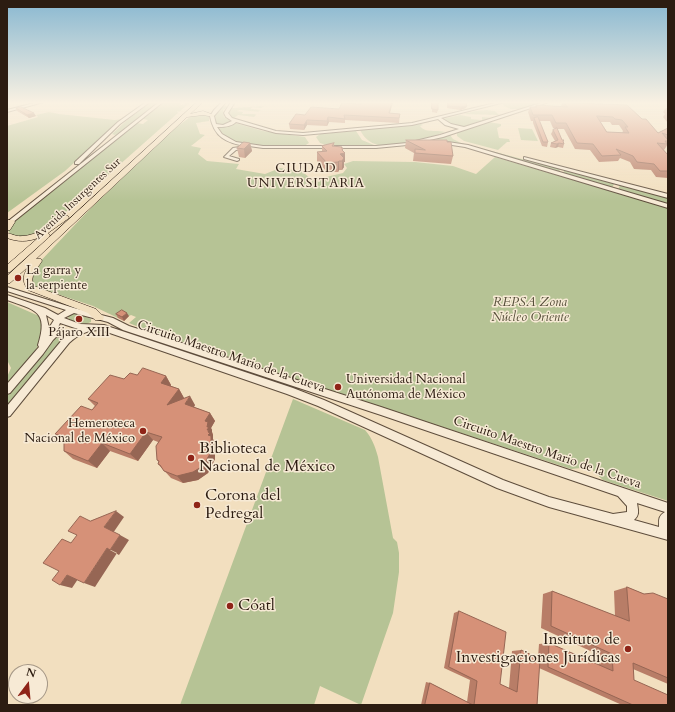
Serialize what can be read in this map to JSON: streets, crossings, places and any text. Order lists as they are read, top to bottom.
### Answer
{
  "streets": {
    "main road": ["Avenida Insurgentes Sur"],
    "street": ["Circuito Maestro Mario de la Cueva"]
  },
  "districts": ["CIUDAD UNIVERSITARIA"],
  "parks": ["REPSA Zona Núcleo Oriente"],
  "places": [
    "La garra y la serpiente",
    "Pájaro XIII",
    "Universidad Nacional Autónoma de México",
    "Hemeroteca Nacional de México",
    "Biblioteca Nacional de México",
    "Corona del Pedregal",
    "Cóatl",
    "Instituto de Investigaciones Jurídicas"
  ],
  "north": "top"
}
